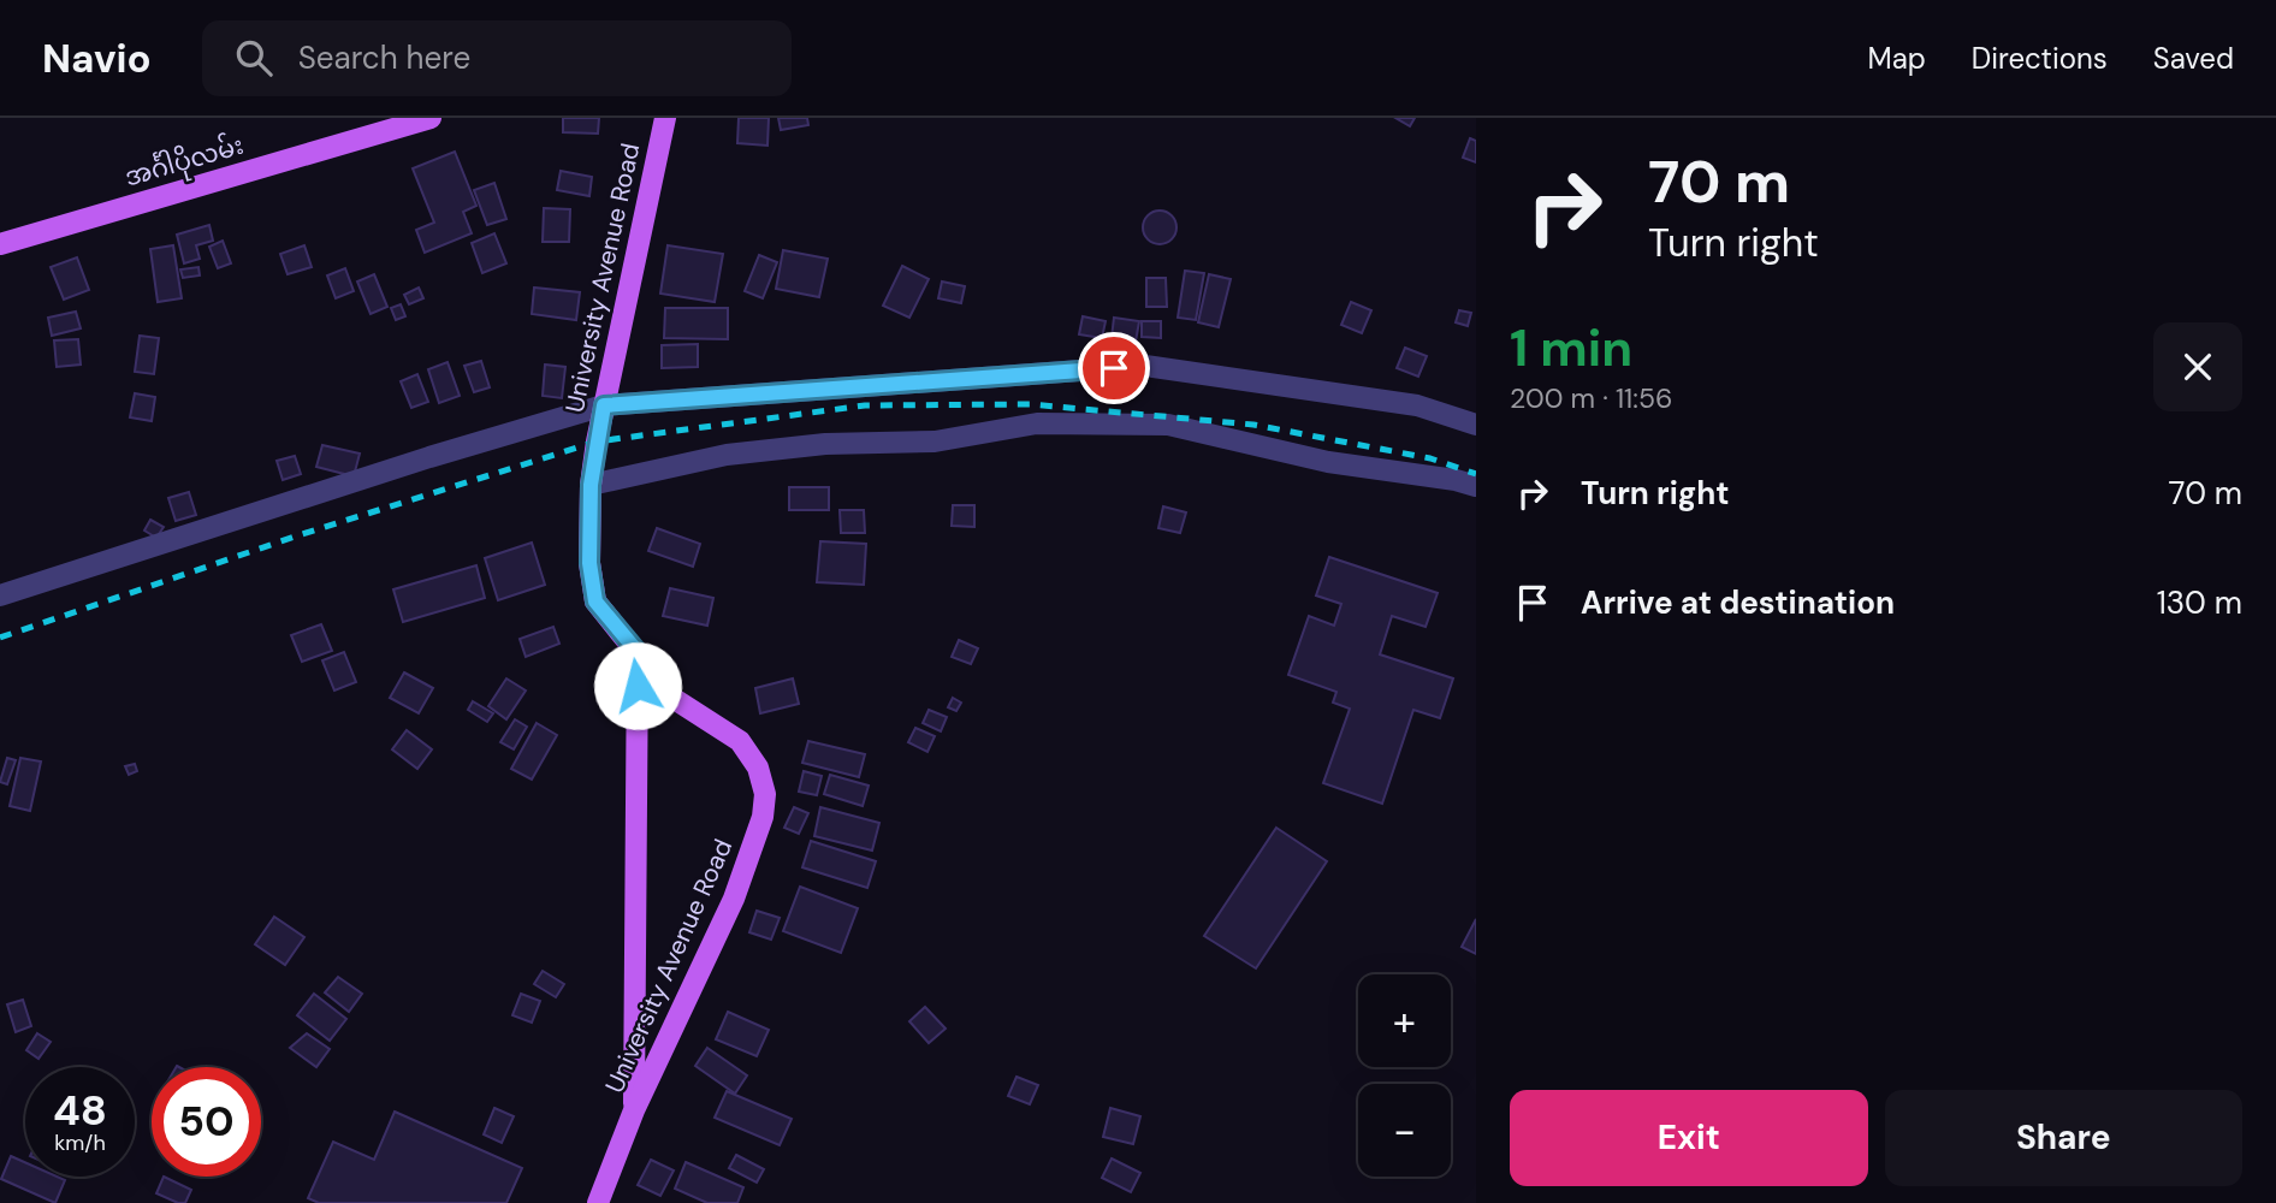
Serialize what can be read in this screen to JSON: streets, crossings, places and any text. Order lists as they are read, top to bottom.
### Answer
{
  "streets": {
    "main road": ["အင်္ဂါပိုလမ်း", "University Avenue Road"]
  },
  "page": {
    "header": "Navio",
    "search": "Search here",
    "nav": ["Map", "Directions", "Saved"],
    "turn": ["70 m", "Turn right"],
    "heading": ["1 min", "200 m · 11:56"],
    "list": [
      {
        "name": "Turn right",
        "value": "70 m"
      },
      {
        "name": "Arrive at destination",
        "value": "130 m"
      }
    ],
    "map_buttons": ["+", "−"],
    "speed": "48 km/h",
    "limit": "50",
    "buttons": ["Exit", "Share"]
  }
}
